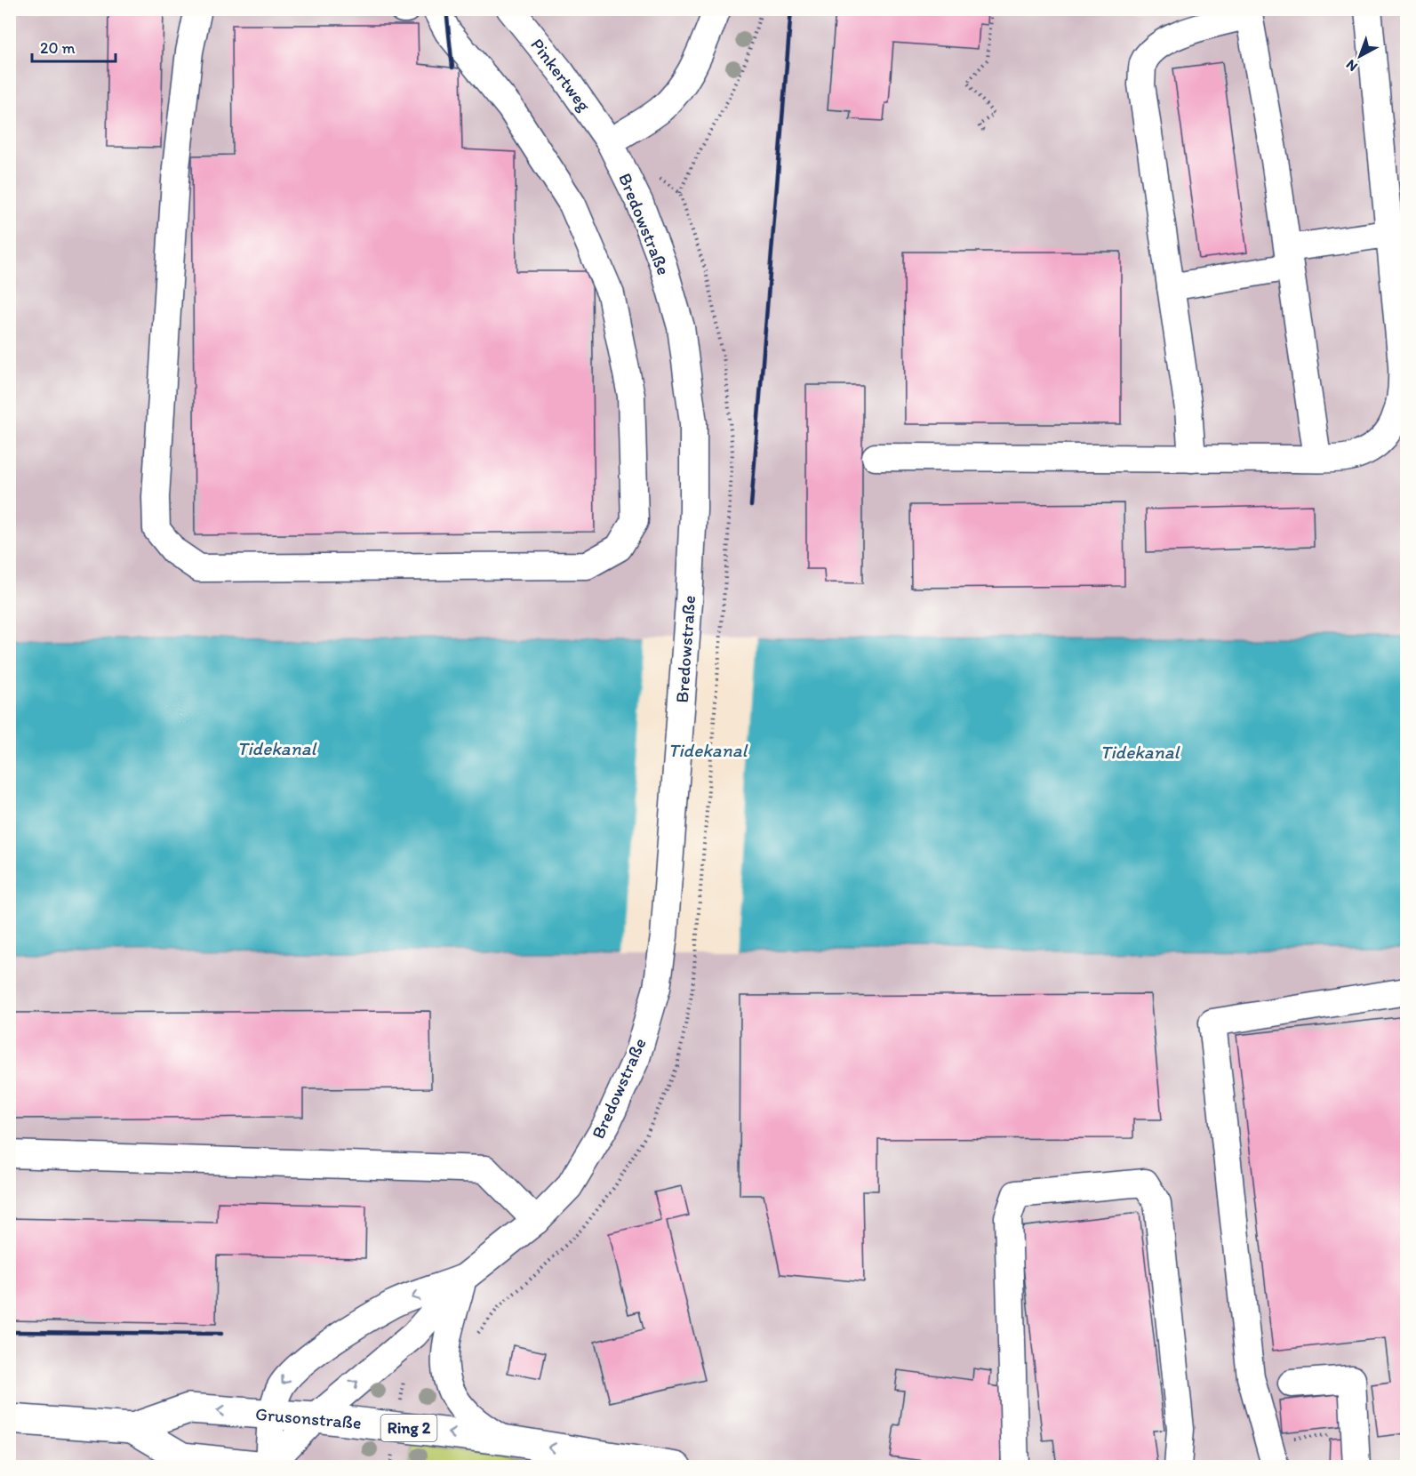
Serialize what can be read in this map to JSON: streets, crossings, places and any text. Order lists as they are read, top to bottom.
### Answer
{
  "streets": {
    "main road": ["Grusonstraße", "Ring 2"],
    "street": ["Pinkertweg", "Bredowstraße"]
  },
  "crossings": [
    ["Pinkertweg", "Bredowstraße"],
    ["Bredowstraße", "Grusonstraße"]
  ],
  "one_way": ["Grusonstraße"],
  "water": ["Tidekanal"],
  "scale_bar": "20 m",
  "north": "bottom left"
}
